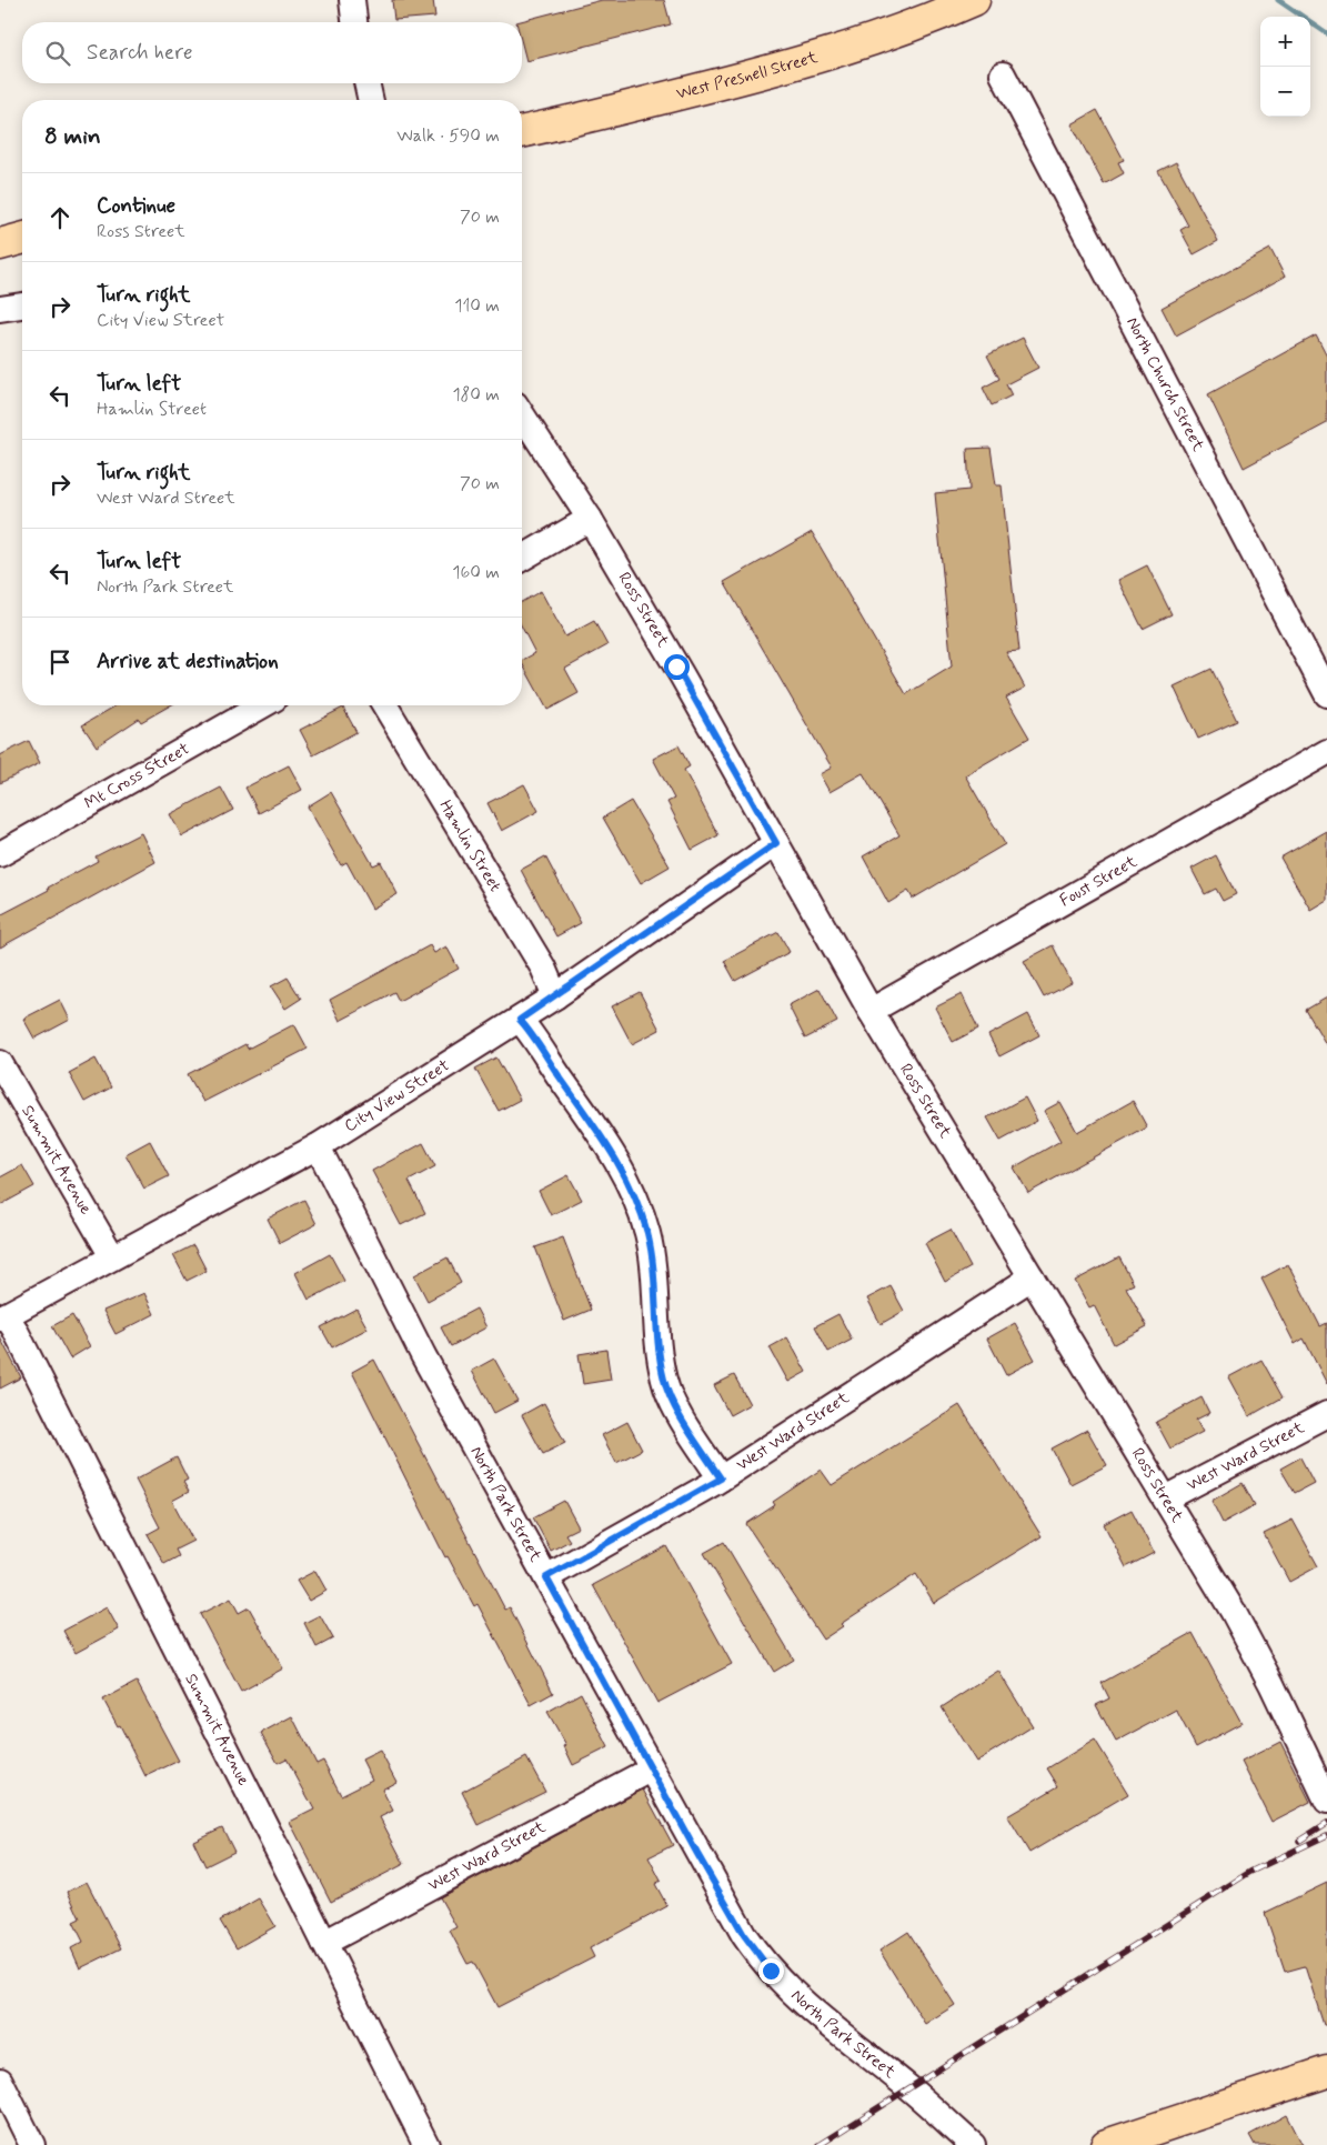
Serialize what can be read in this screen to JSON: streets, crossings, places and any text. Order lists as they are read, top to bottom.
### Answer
{
  "streets": {
    "main road": ["West Presnell Street"],
    "street": [
      "North Church Street",
      "Ross Street",
      "Mt Cross Street",
      "Hamlin Street",
      "Foust Street",
      "City View Street",
      "Summit Avenue",
      "West Ward Street",
      "North Park Street"
    ]
  },
  "crossings": [
    ["Ross Street", "Foust Street"],
    ["Ross Street", "City View Street"],
    ["Ross Street", "West Ward Street"],
    ["Hamlin Street", "City View Street"],
    ["City View Street", "Summit Avenue"],
    ["City View Street", "North Park Street"],
    ["Summit Avenue", "West Ward Street"],
    ["West Ward Street", "North Park Street"]
  ],
  "page": {
    "map_buttons": ["+", "−"],
    "search": "Search here",
    "heading": ["8 min", "Walk · 590 m"],
    "list": [
      ["Continue", "Ross Street", "70 m"],
      ["Turn right", "City View Street", "110 m"],
      ["Turn left", "Hamlin Street", "180 m"],
      ["Turn right", "West Ward Street", "70 m"],
      ["Turn left", "North Park Street", "160 m"],
      "Arrive at destination"
    ]
  }
}
